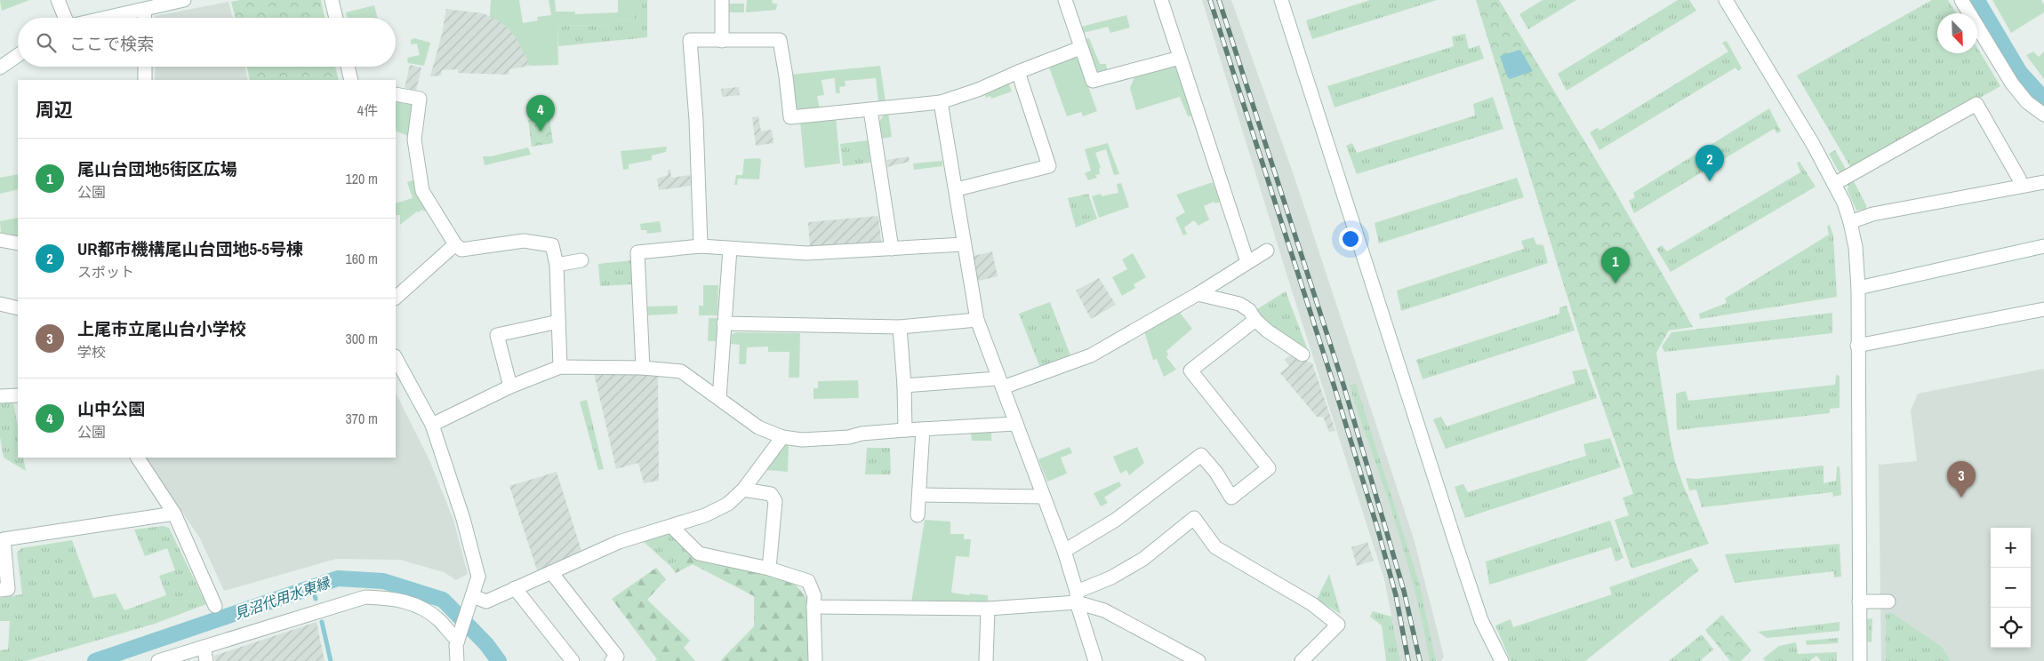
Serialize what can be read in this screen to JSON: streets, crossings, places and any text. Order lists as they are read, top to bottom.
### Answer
{
  "water": ["見沼代用水東縁"],
  "north": "bottom right",
  "page": {
    "search": "ここで検索",
    "heading": ["周辺", "4件"],
    "pins": [
      "4",
      "2",
      "1",
      "3"
    ],
    "list": [
      {
        "mark": "1",
        "name": "尾山台団地5街区広場",
        "note": "公園",
        "value": "120 m"
      },
      {
        "mark": "2",
        "name": "UR都市機構尾山台団地5-5号棟",
        "note": "スポット",
        "value": "160 m"
      },
      {
        "mark": "3",
        "name": "上尾市立尾山台小学校",
        "note": "学校",
        "value": "300 m"
      },
      {
        "mark": "4",
        "name": "山中公園",
        "note": "公園",
        "value": "370 m"
      }
    ],
    "map_buttons": ["+", "−"]
  }
}
